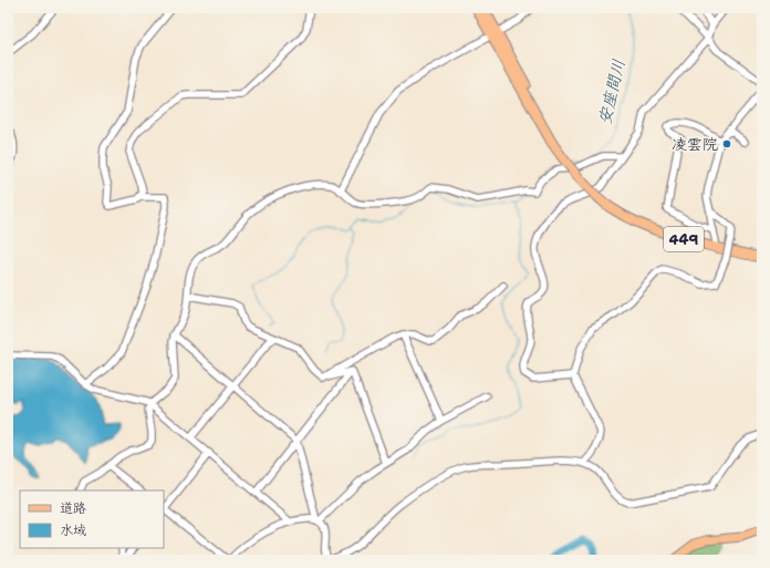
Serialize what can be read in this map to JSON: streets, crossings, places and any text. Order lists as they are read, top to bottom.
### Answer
{
  "streets": {
    "highway": ["449"]
  },
  "water": ["安座間川"],
  "places": ["凌雲院"],
  "legend": ["道路", "水域"]
}
